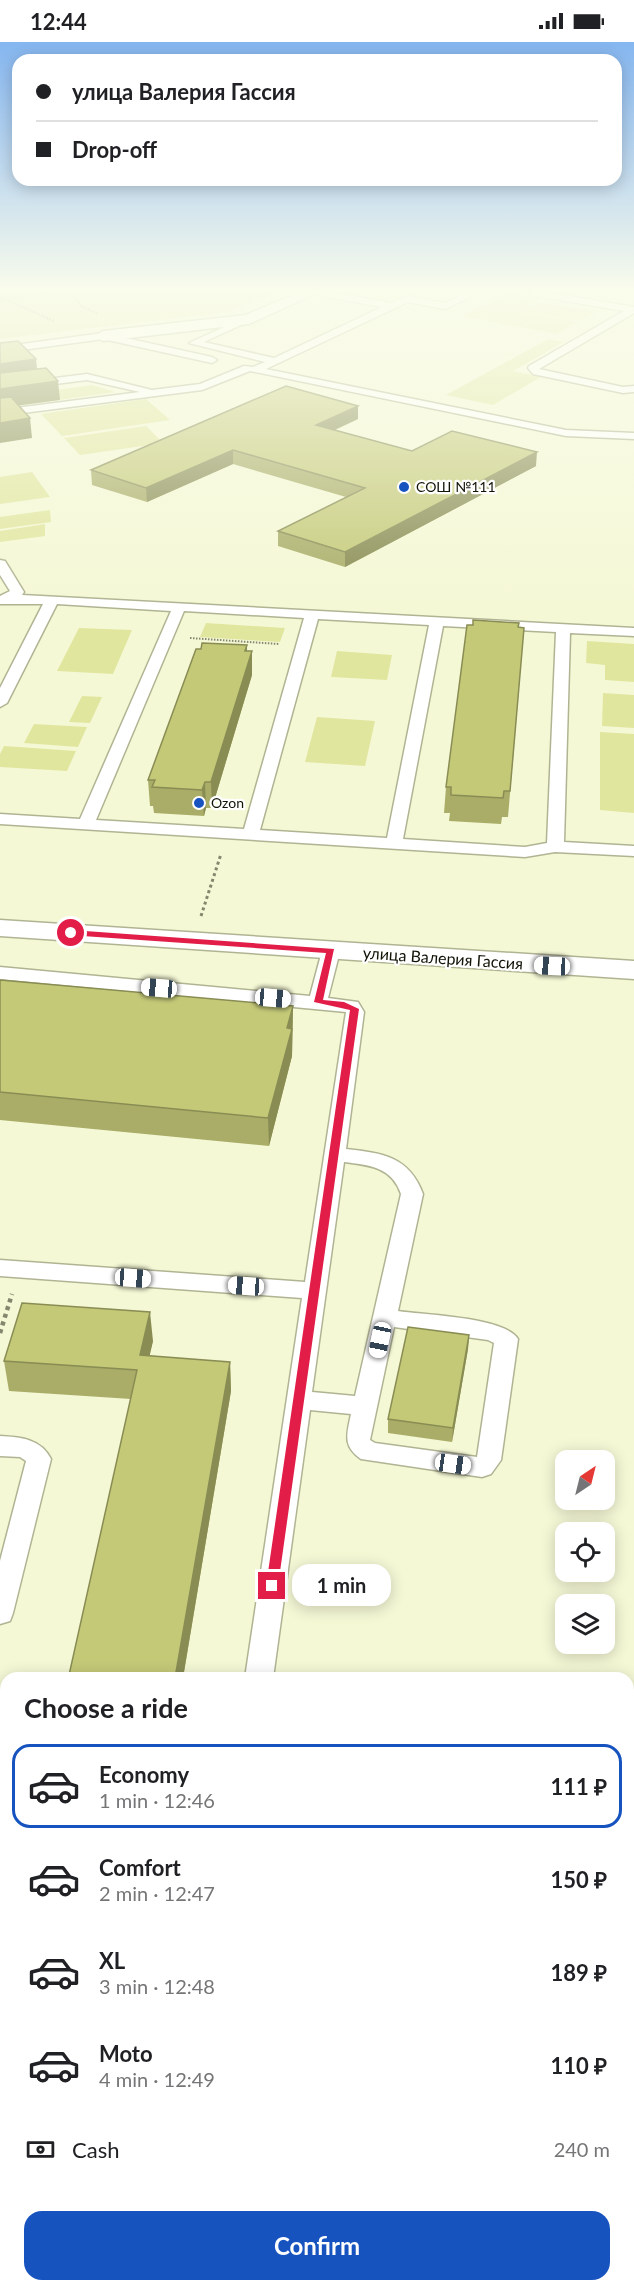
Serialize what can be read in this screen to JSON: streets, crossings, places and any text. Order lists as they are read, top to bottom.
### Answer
{
  "streets": {
    "street": ["улица Валерия Гассия"]
  },
  "places": ["СОШ №111", "Ozon"],
  "north": "top right",
  "page": {
    "status": "12:44",
    "banner": ["улица Валерия Гассия", "Drop-off"],
    "bubble": "1 min",
    "heading": "Choose a ride",
    "list": [
      {
        "name": "Economy",
        "note": "1 min · 12:46",
        "value": "111 ₽"
      },
      {
        "name": "Comfort",
        "note": "2 min · 12:47",
        "value": "150 ₽"
      },
      {
        "name": "XL",
        "note": "3 min · 12:48",
        "value": "189 ₽"
      },
      {
        "name": "Moto",
        "note": "4 min · 12:49",
        "value": "110 ₽"
      }
    ],
    "pay": ["Cash", "240 m"],
    "buttons": "Confirm"
  }
}
